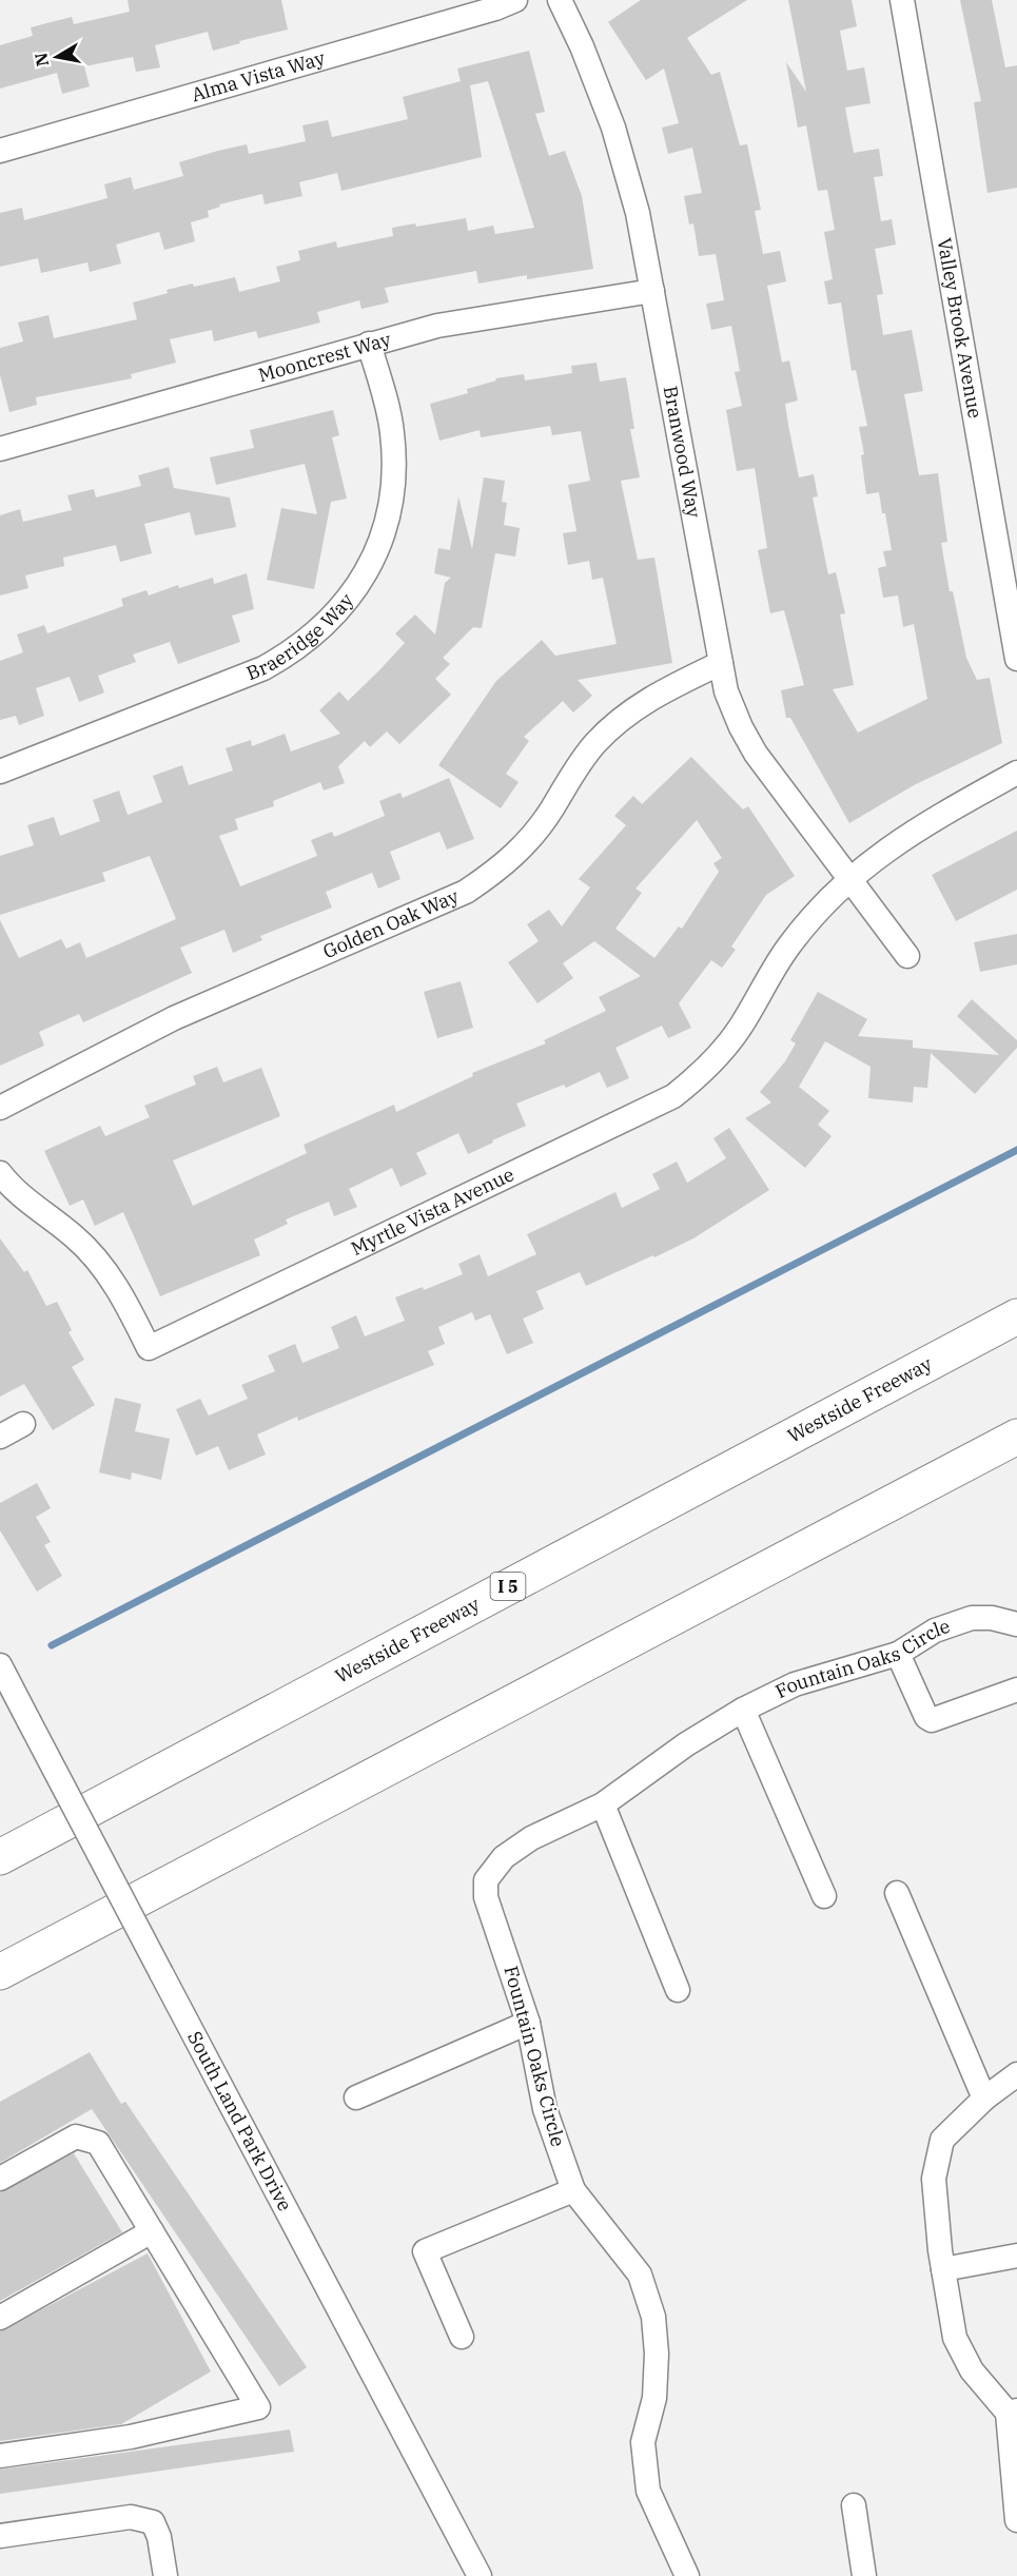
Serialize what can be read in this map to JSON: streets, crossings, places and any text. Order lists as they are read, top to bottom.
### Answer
{
  "streets": {
    "highway": ["Westside Freeway", "I 5"],
    "street": [
      "Alma Vista Way",
      "Valley Brook Avenue",
      "Mooncrest Way",
      "Branwood Way",
      "Braeridge Way",
      "Golden Oak Way",
      "Myrtle Vista Avenue",
      "Fountain Oaks Circle",
      "South Land Park Drive"
    ]
  },
  "crossings": [
    ["Mooncrest Way", "Branwood Way"],
    ["Mooncrest Way", "Braeridge Way"],
    ["Branwood Way", "Golden Oak Way"],
    ["Branwood Way", "Myrtle Vista Avenue"]
  ],
  "north": "left"
}
